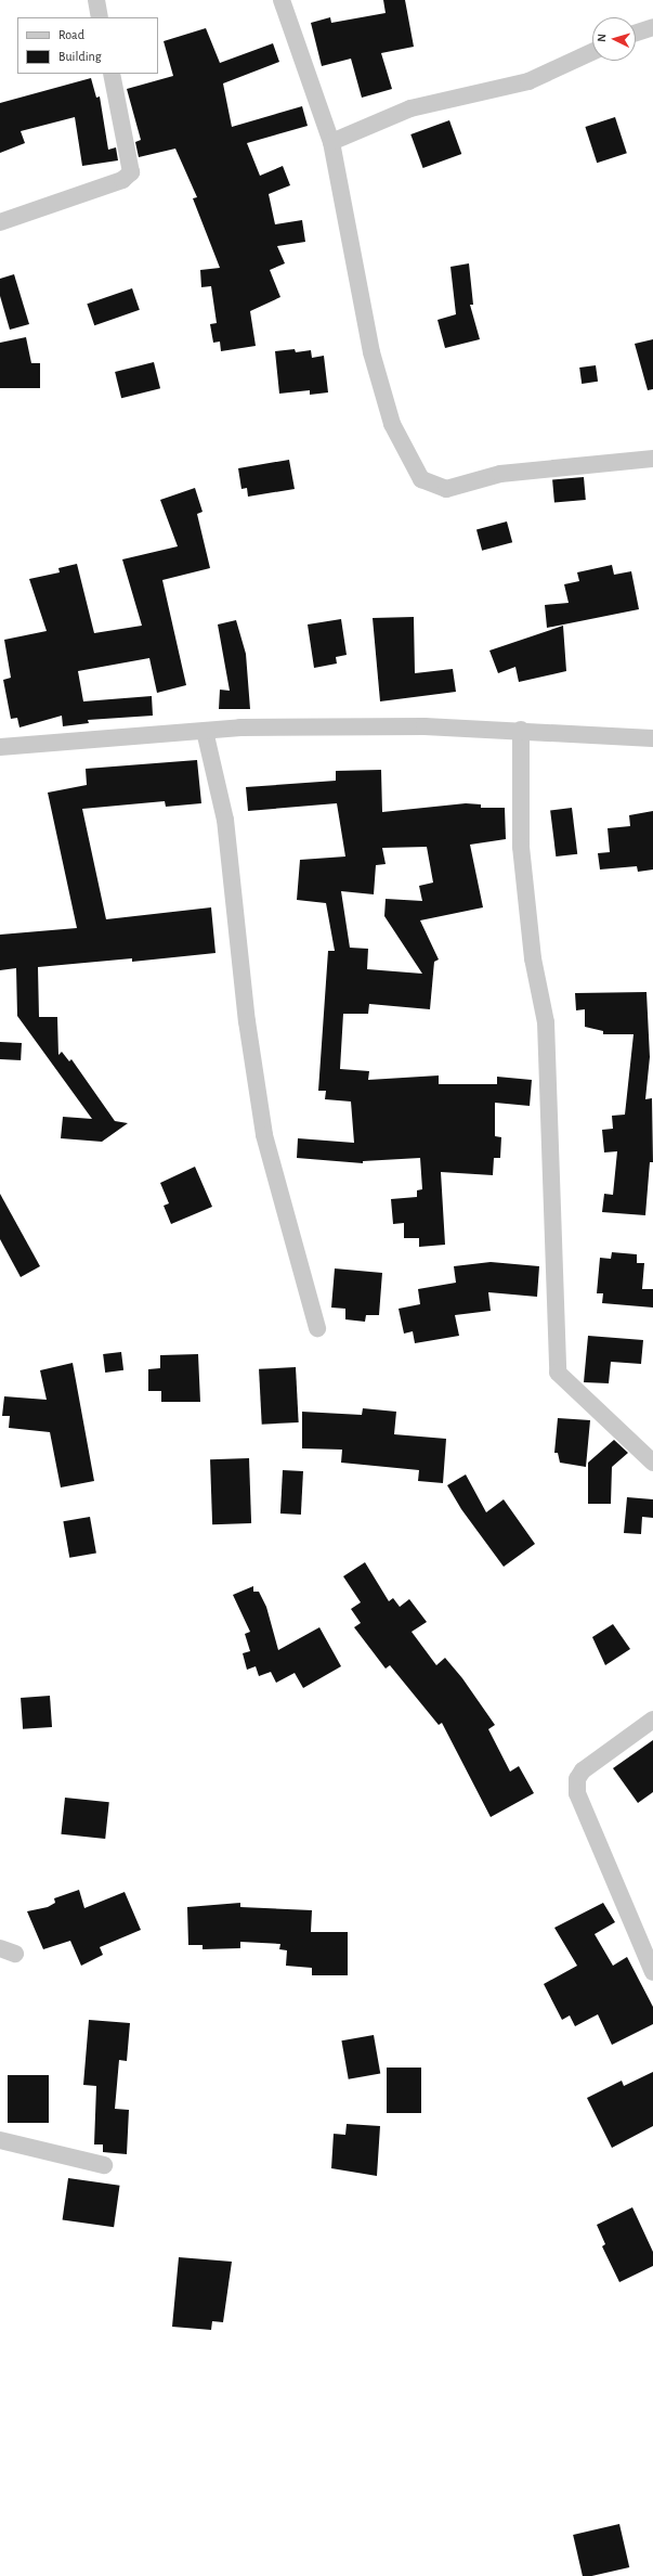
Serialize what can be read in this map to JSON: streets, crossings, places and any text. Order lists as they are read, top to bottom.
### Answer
{
  "legend": ["Road", "Building"],
  "north": "left"
}
